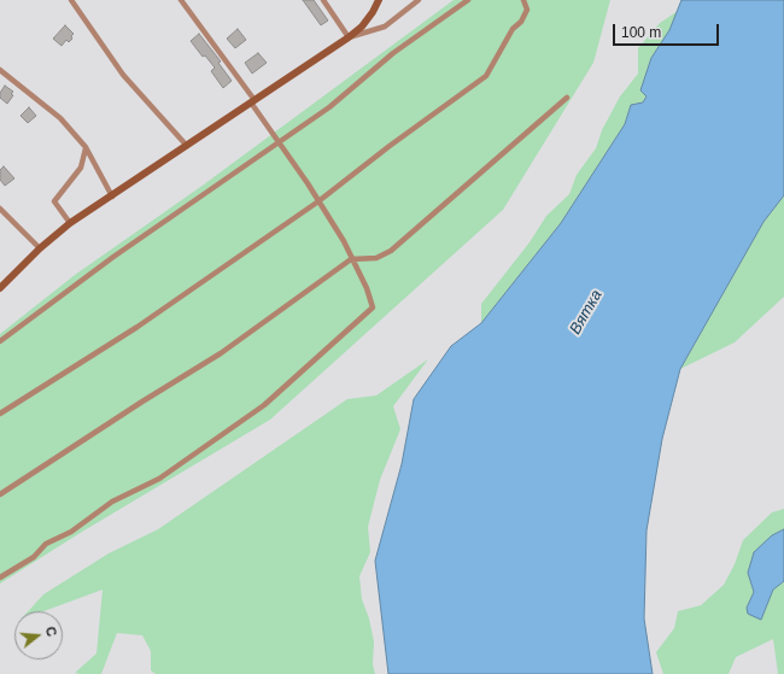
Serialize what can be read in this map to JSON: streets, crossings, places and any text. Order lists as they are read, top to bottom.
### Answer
{
  "water": ["Вятка"],
  "scale_bar": "100 m",
  "north": "right"
}
